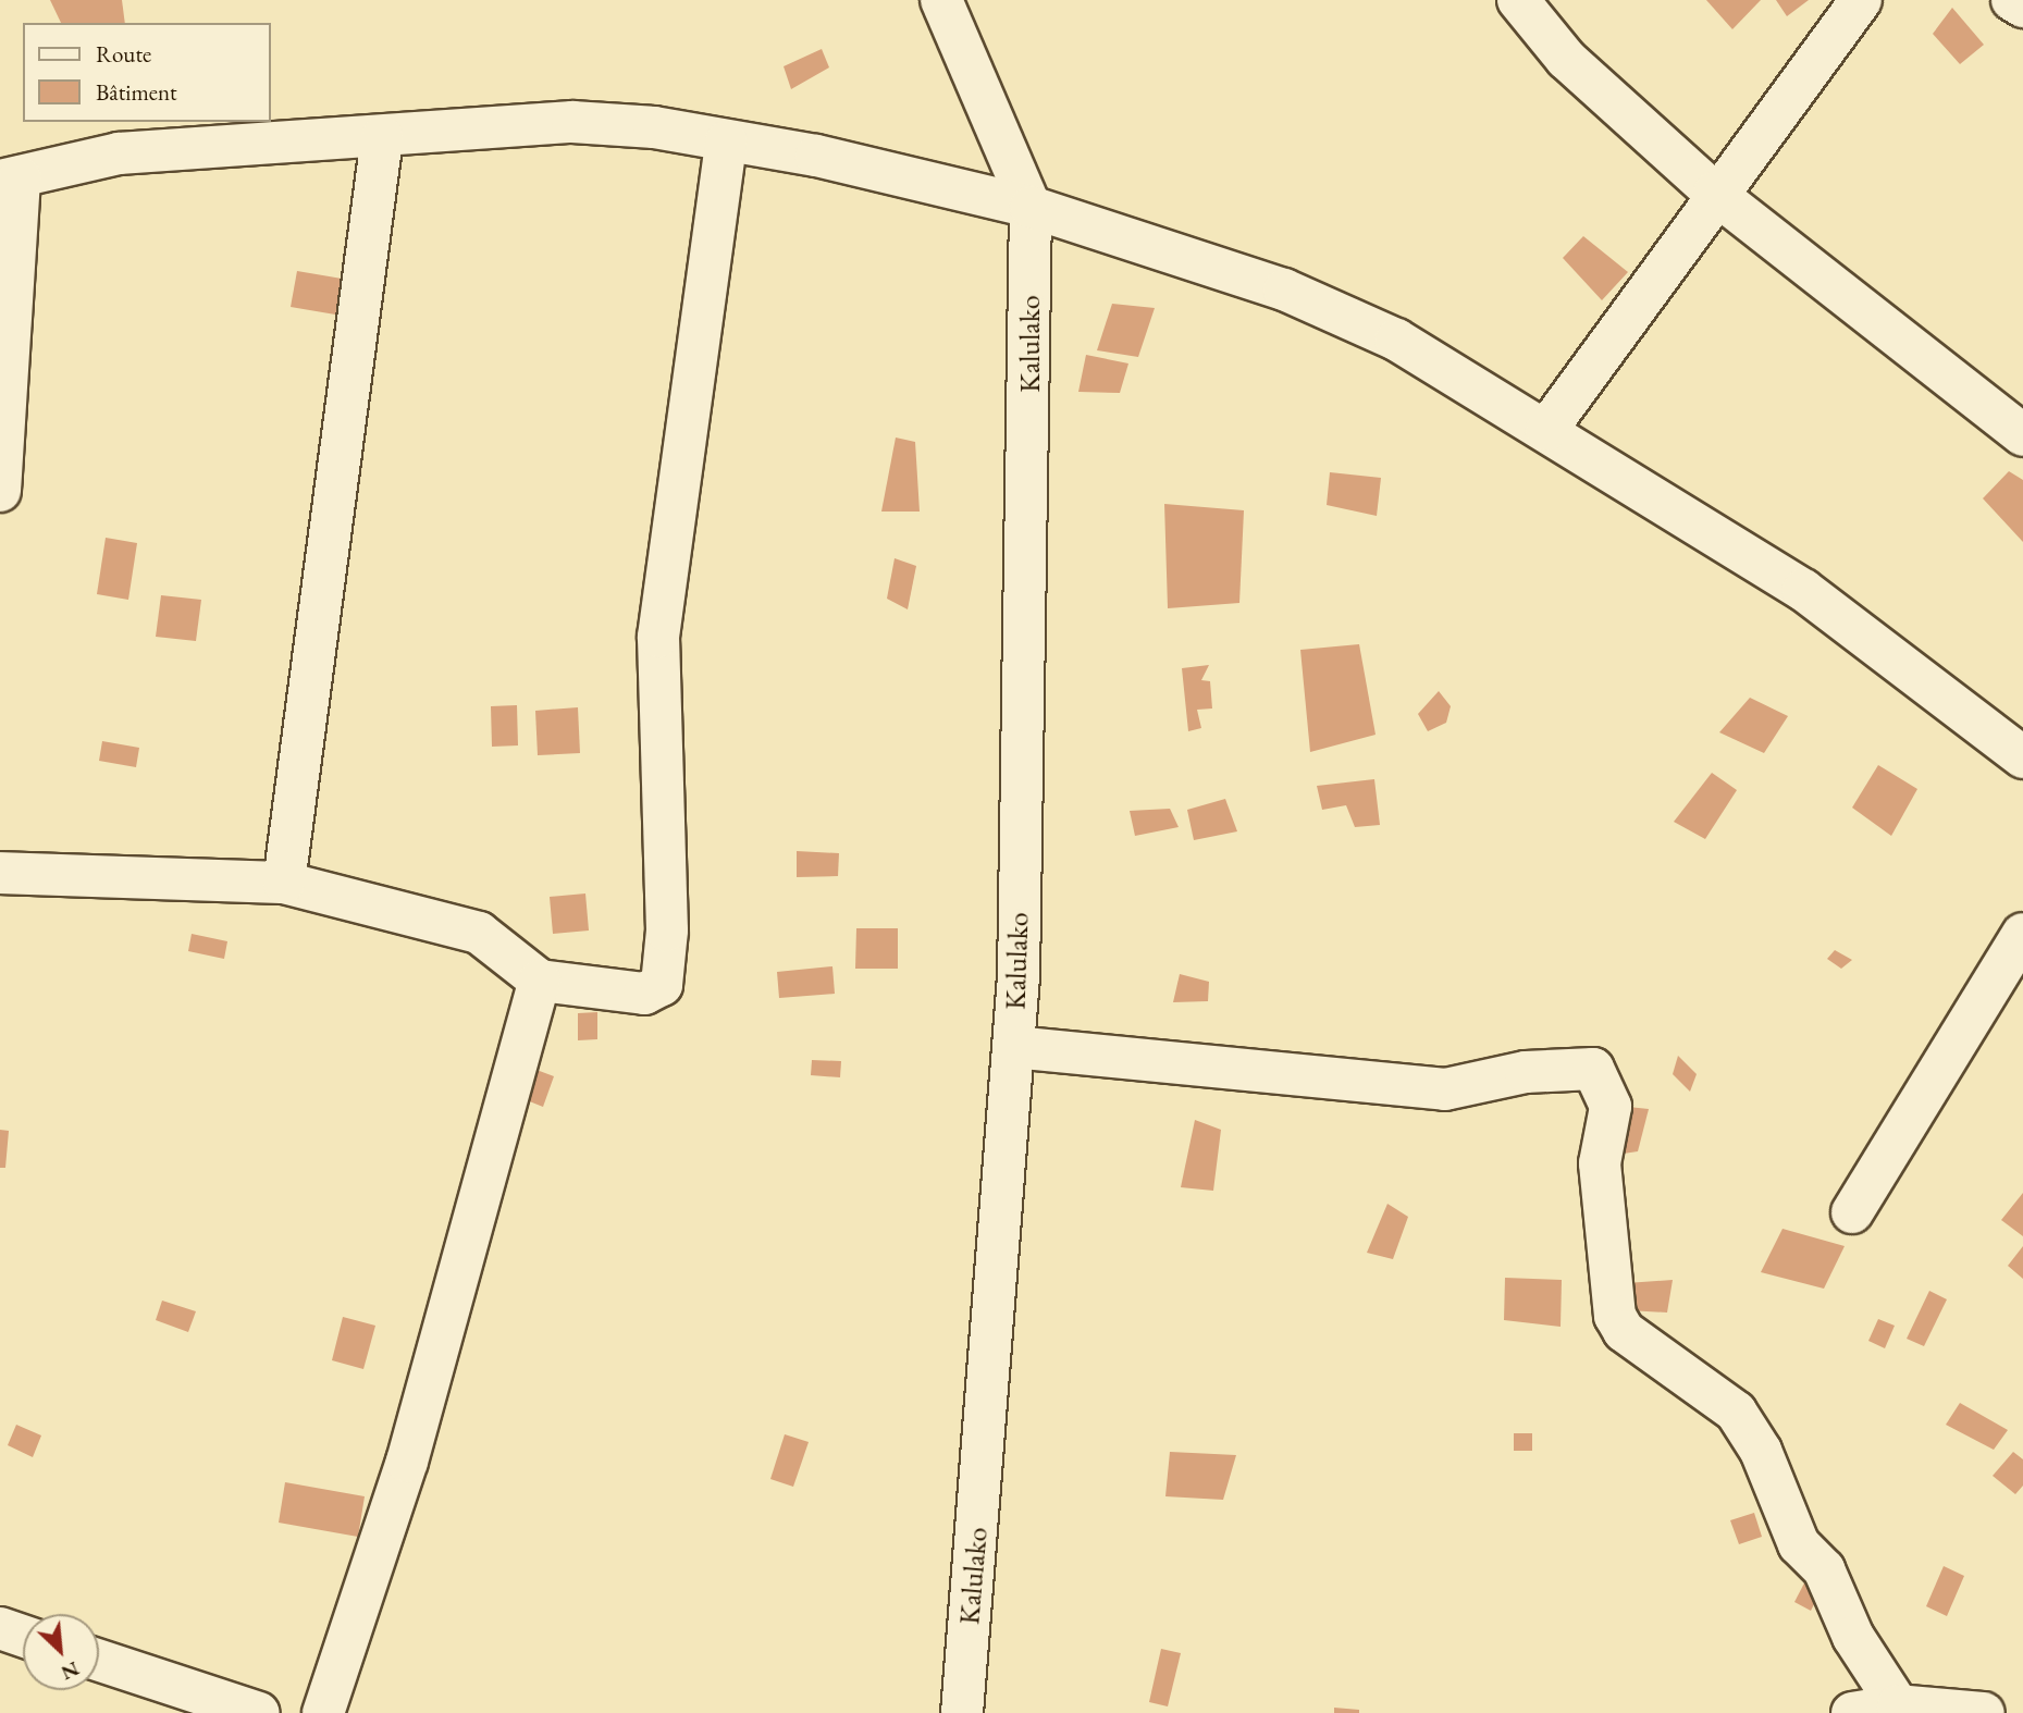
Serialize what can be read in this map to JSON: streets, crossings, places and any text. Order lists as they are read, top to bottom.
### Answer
{
  "streets": {
    "street": ["Kalulako"]
  },
  "legend": ["Route", "Bâtiment"],
  "north": "bottom right"
}
